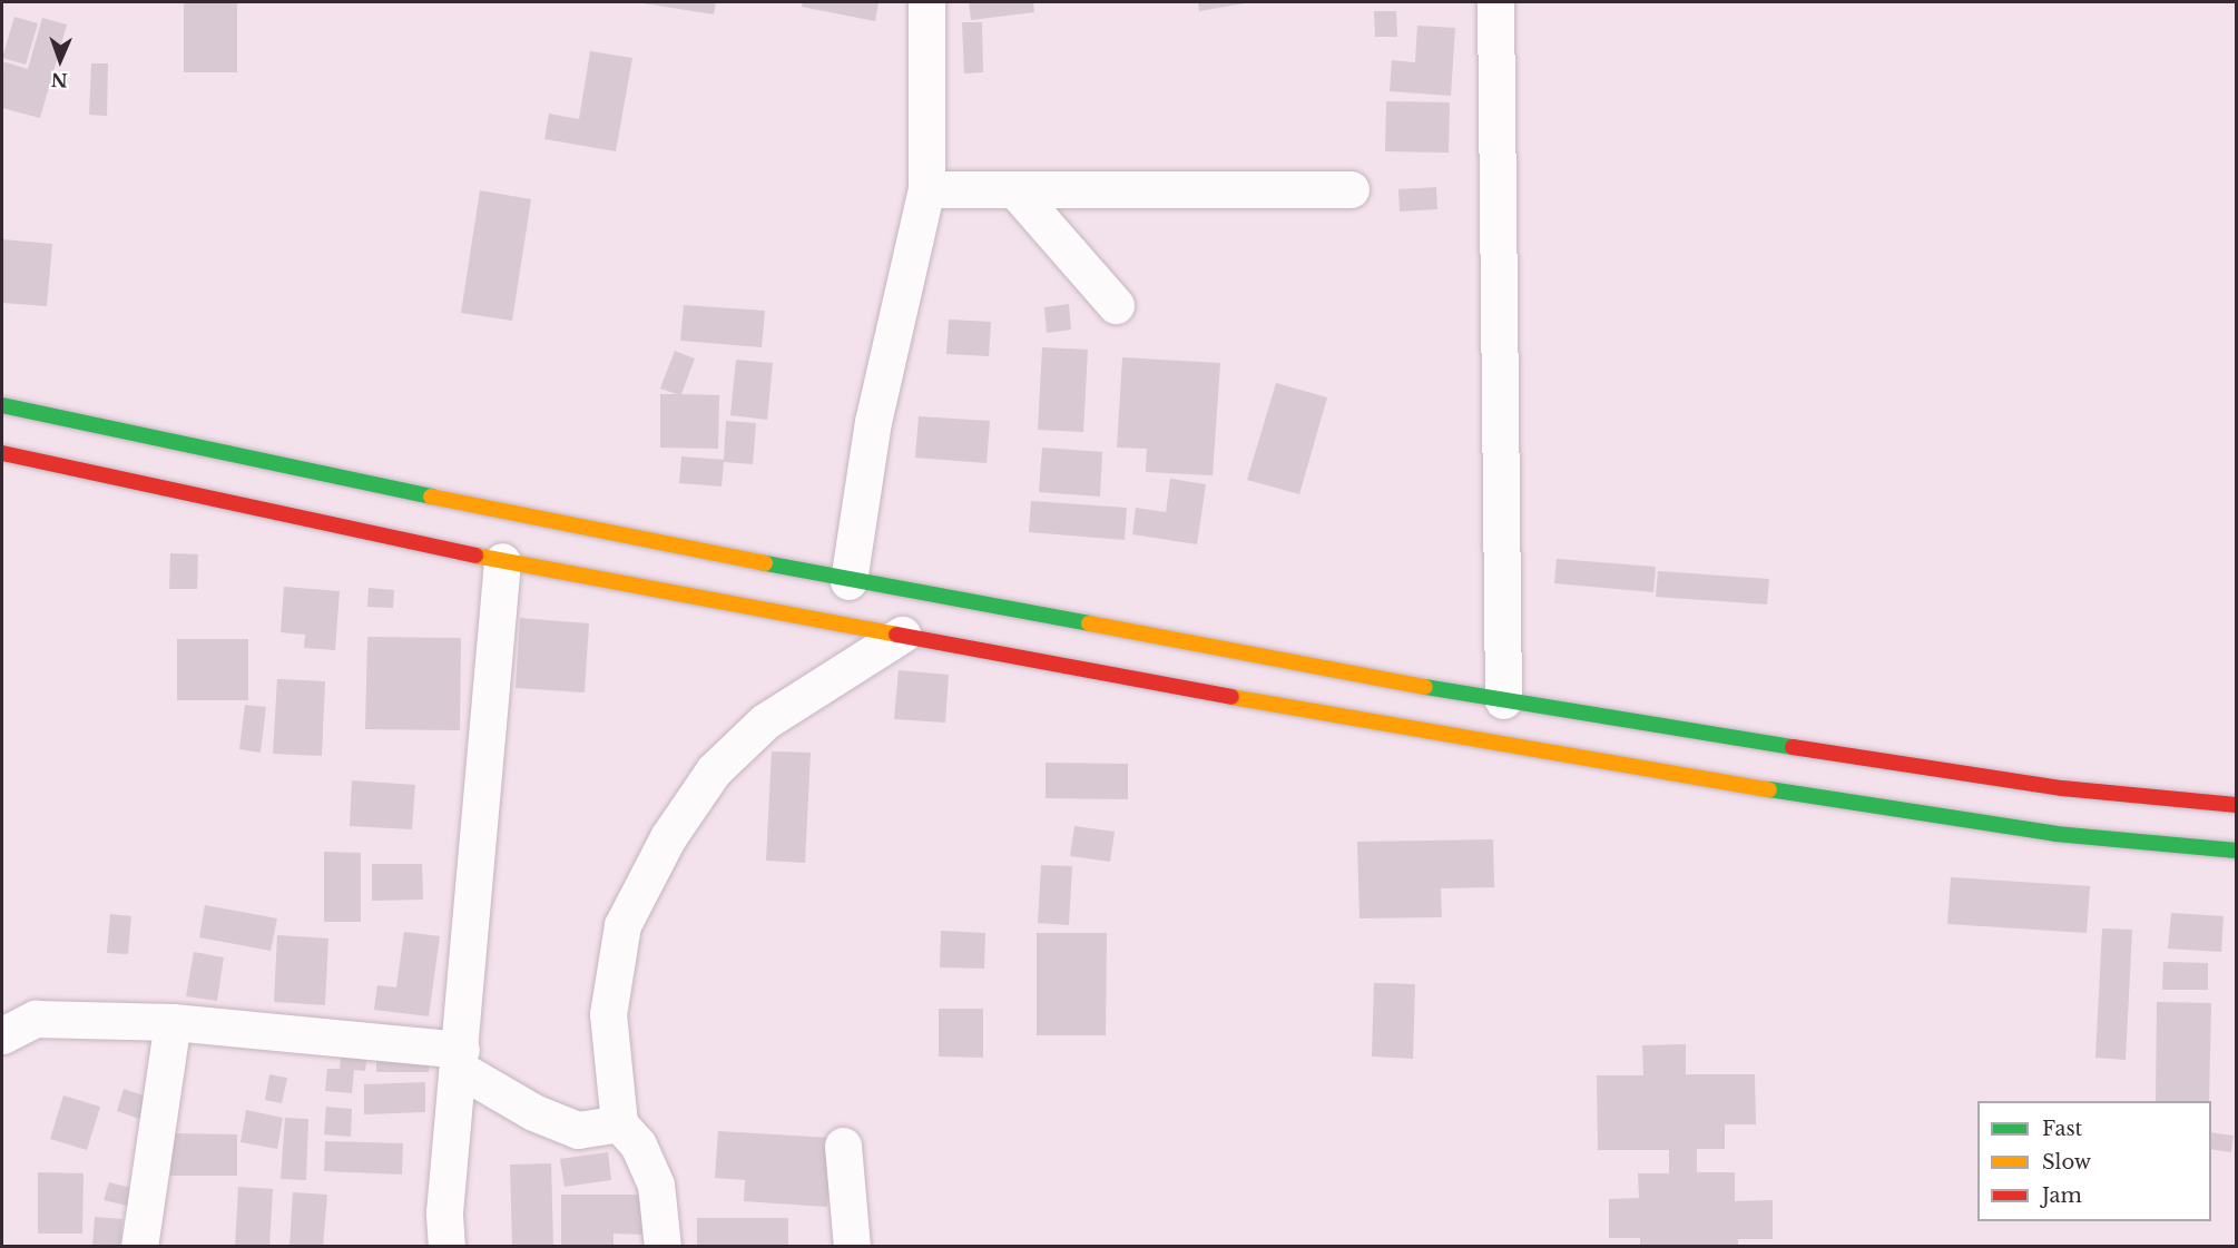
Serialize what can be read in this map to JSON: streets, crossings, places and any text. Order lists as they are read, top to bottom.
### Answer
{
  "legend": ["Fast", "Slow", "Jam"],
  "north": "bottom"
}
